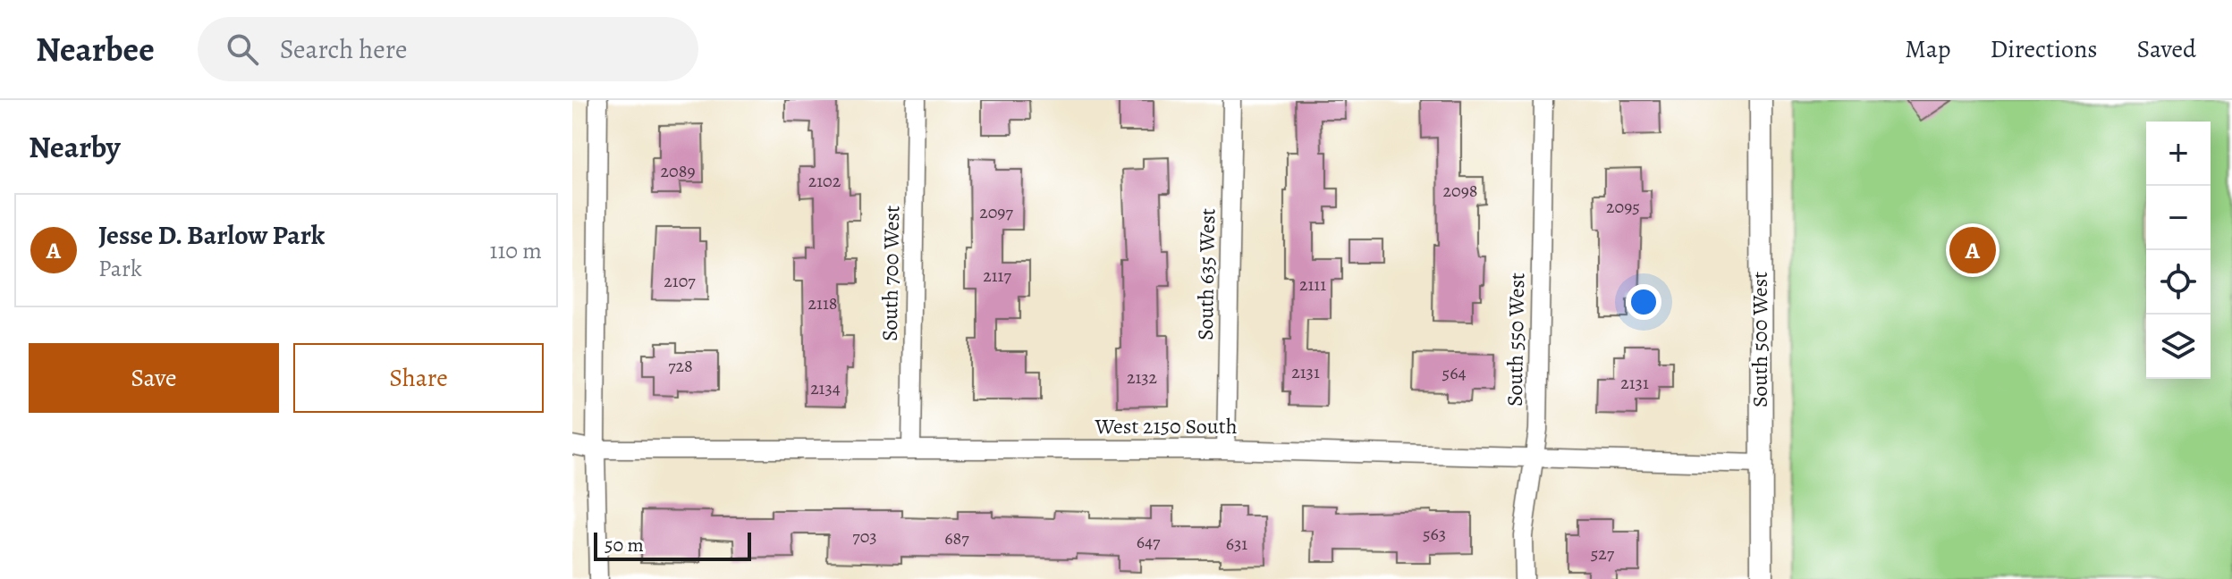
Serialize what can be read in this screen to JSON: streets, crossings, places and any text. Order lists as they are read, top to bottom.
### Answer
{
  "streets": {
    "street": [
      "South 700 West",
      "South 635 West",
      "South 550 West",
      "South 500 West",
      "West 2150 South"
    ]
  },
  "crossings": [
    ["South 700 West", "West 2150 South"],
    ["South 635 West", "West 2150 South"],
    ["South 550 West", "West 2150 South"],
    ["South 500 West", "West 2150 South"]
  ],
  "house_numbers": [
    "2089",
    "2102",
    "2098",
    "2095",
    "2097",
    "2117",
    "2107",
    "2111",
    "2118",
    "728",
    "2131",
    "564",
    "2132",
    "2131",
    "2134",
    "563",
    "703",
    "687",
    "647",
    "631",
    "527"
  ],
  "scale_bar": "50 m",
  "page": {
    "header": "Nearbee",
    "search": "Search here",
    "nav": ["Map", "Directions", "Saved"],
    "heading": "Nearby",
    "map_buttons": ["+", "−"],
    "list": [
      {
        "mark": "A",
        "name": "Jesse D. Barlow Park",
        "note": "Park",
        "value": "110 m"
      }
    ],
    "pins": "A",
    "buttons": ["Save", "Share"],
    "scale": "50 m"
  }
}
